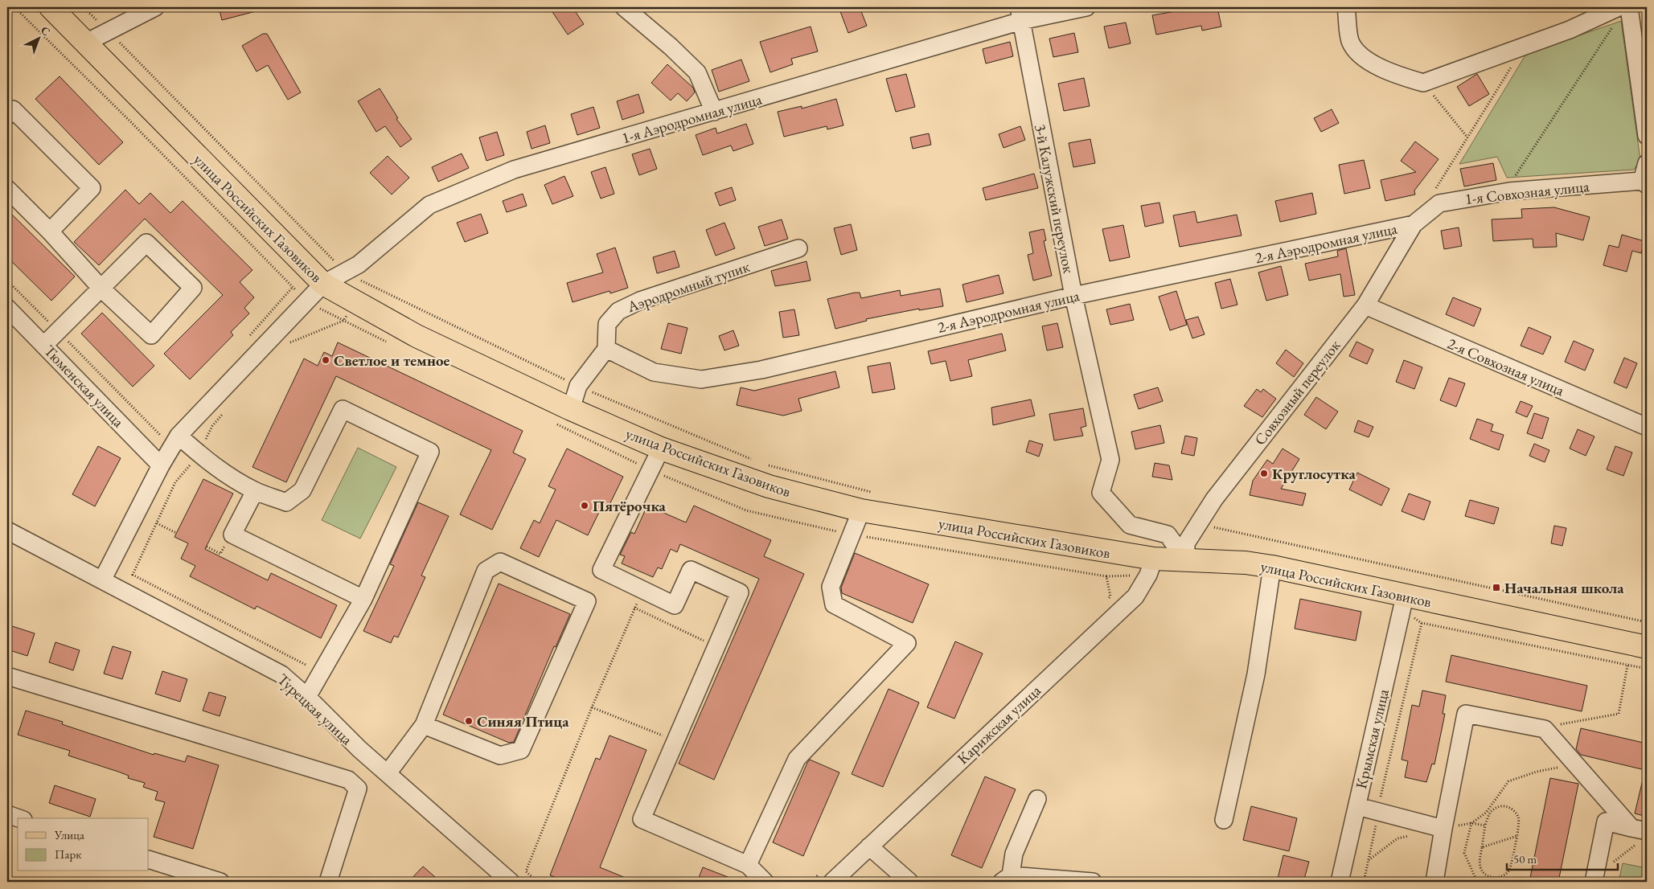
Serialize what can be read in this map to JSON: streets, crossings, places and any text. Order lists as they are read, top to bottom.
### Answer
{
  "streets": {
    "main road": ["улица Российских Газовиков"],
    "street": [
      "1-я Аэродромная улица",
      "1-я Совхозная улица",
      "3-й Калужский переулок",
      "2-я Аэродромная улица",
      "Аэродромный тупик",
      "2-я Совхозная улица",
      "Тюменская улица",
      "Совхозный переулок",
      "Турецкая улица",
      "Карижская улица",
      "Крымская улица"
    ]
  },
  "crossings": [
    ["1-я Аэродромная улица", "3-й Калужский переулок"],
    ["1-я Аэродромная улица", "улица Российских Газовиков"],
    ["1-я Аэродромная улица", "Тюменская улица"],
    ["1-я Аэродромная улица", "Турецкая улица"],
    ["1-я Совхозная улица", "2-я Аэродромная улица"],
    ["1-я Совхозная улица", "Совхозный переулок"],
    ["3-й Калужский переулок", "улица Российских Газовиков"],
    ["3-й Калужский переулок", "2-я Аэродромная улица"],
    ["3-й Калужский переулок", "Совхозный переулок"],
    ["улица Российских Газовиков", "Совхозный переулок"],
    ["улица Российских Газовиков", "Карижская улица"],
    ["улица Российских Газовиков", "Крымская улица"],
    ["2-я Аэродромная улица", "Аэродромный тупик"],
    ["2-я Аэродромная улица", "Совхозный переулок"],
    ["2-я Совхозная улица", "Совхозный переулок"]
  ],
  "places": {
    "other": [
      "Светлое и темное",
      "Круглосутка",
      "Пятёрочка",
      "Синяя Птица"
    ],
    "transit": ["Начальная школа"]
  },
  "legend": ["Улица", "Парк"],
  "scale_bar": "50 m",
  "north": "top right"
}
